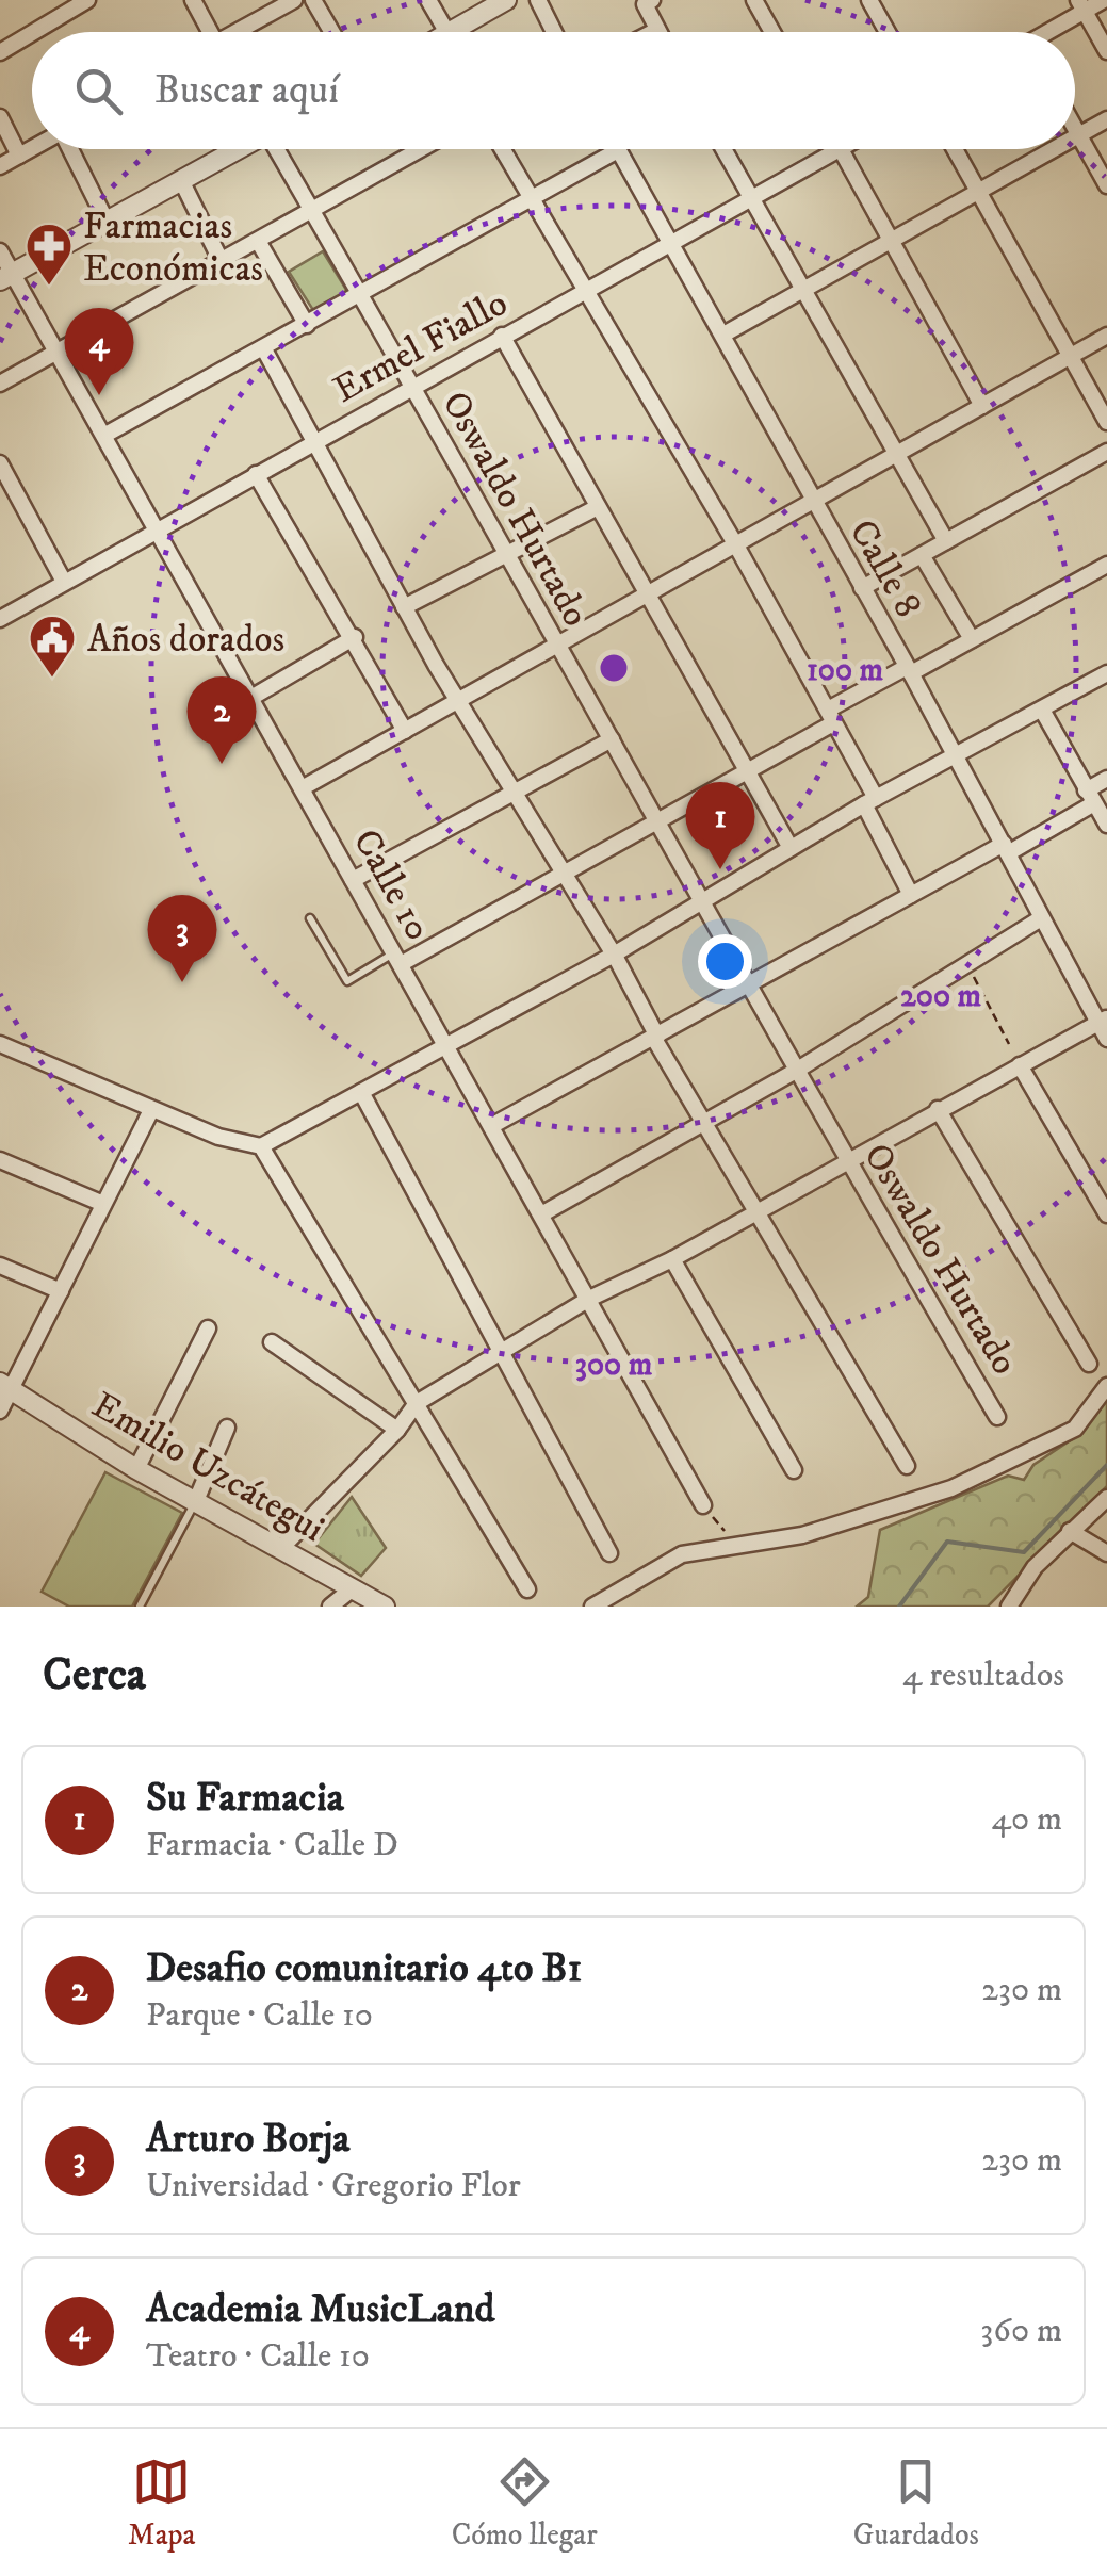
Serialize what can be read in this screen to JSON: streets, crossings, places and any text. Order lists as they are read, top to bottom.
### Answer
{
  "streets": {
    "street": [
      "Ermel Fiallo",
      "Oswaldo Hurtado",
      "Calle 8",
      "Calle 10",
      "Emilio Uzcátegui"
    ]
  },
  "crossings": [
    ["Ermel Fiallo", "Oswaldo Hurtado"],
    ["Ermel Fiallo", "Calle 8"],
    ["Ermel Fiallo", "Calle 10"]
  ],
  "places": {
    "pharmacy": ["Farmacias Económicas"],
    "public building": ["Años dorados"]
  },
  "page": {
    "search": "Buscar aquí",
    "pins": [
      "4",
      "2",
      "1",
      "3"
    ],
    "heading": ["Cerca", "4 resultados"],
    "list": [
      {
        "mark": "1",
        "name": "Su Farmacia",
        "note": "Farmacia · Calle D",
        "value": "40 m"
      },
      {
        "mark": "2",
        "name": "Desafio comunitario 4to B1",
        "note": "Parque · Calle 10",
        "value": "230 m"
      },
      {
        "mark": "3",
        "name": "Arturo Borja",
        "note": "Universidad · Gregorio Flor",
        "value": "230 m"
      },
      {
        "mark": "4",
        "name": "Academia MusicLand",
        "note": "Teatro · Calle 10",
        "value": "360 m"
      }
    ],
    "nav": ["Mapa", "Cómo llegar", "Guardados"]
  },
  "rings": ["100 m", "200 m", "300 m"]
}
